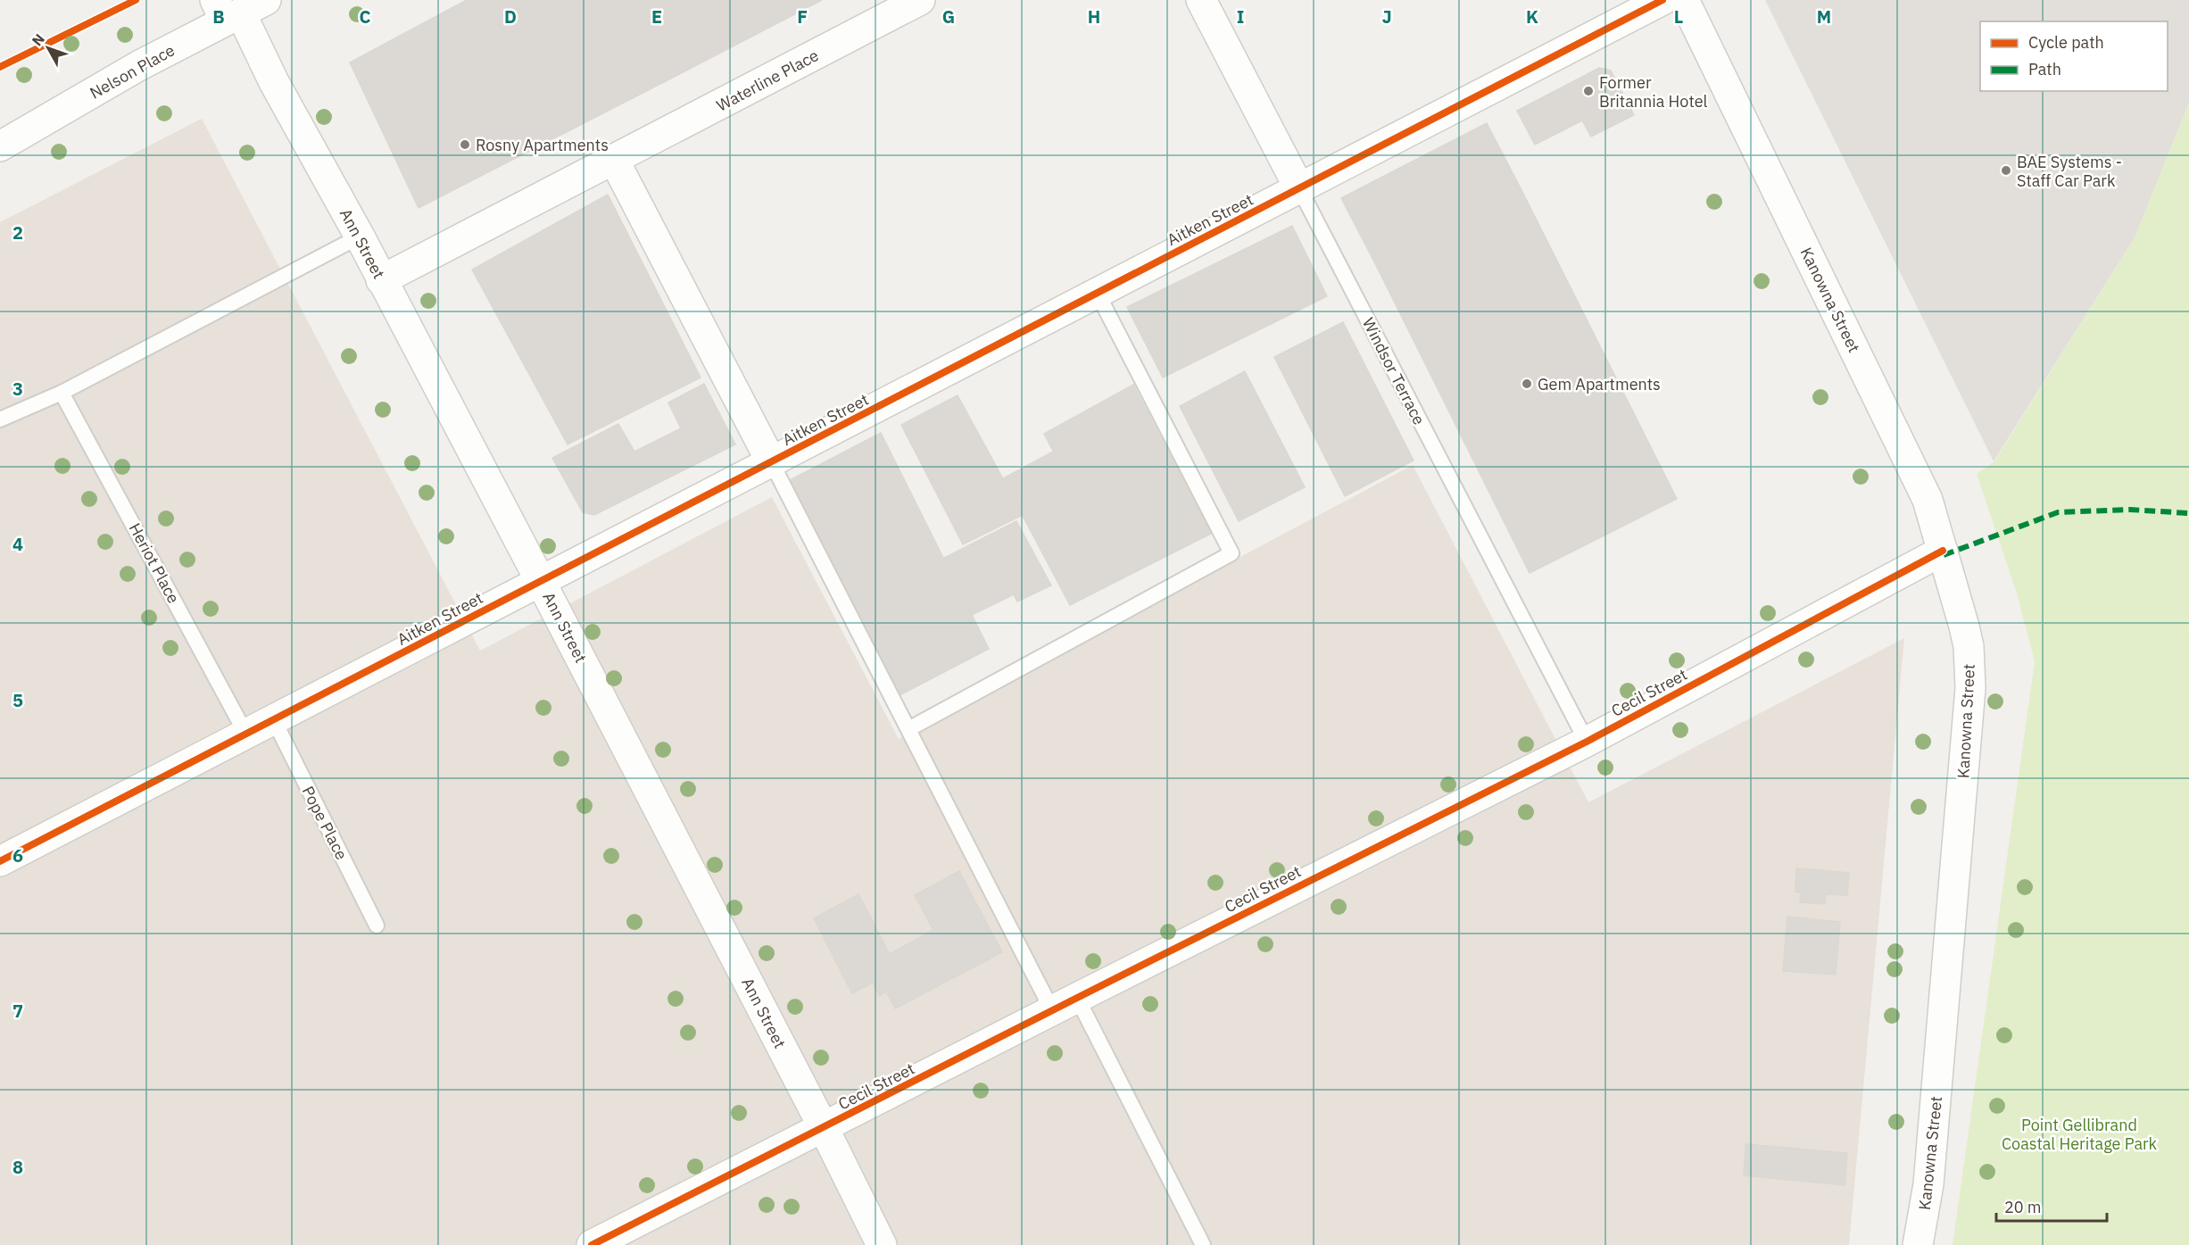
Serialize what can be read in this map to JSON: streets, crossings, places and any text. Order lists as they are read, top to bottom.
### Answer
{
  "streets": {
    "street": [
      "Nelson Place",
      "Waterline Place",
      "Aitken Street",
      "Ann Street",
      "Kanowna Street",
      "Windsor Terrace",
      "Cecil Street"
    ],
    "lane": ["Heriot Place", "Pope Place"]
  },
  "crossings": [
    ["Nelson Place", "Ann Street"],
    ["Waterline Place", "Ann Street"],
    ["Aitken Street", "Ann Street"],
    ["Aitken Street", "Windsor Terrace"],
    ["Aitken Street", "Heriot Place"],
    ["Aitken Street", "Pope Place"],
    ["Ann Street", "Cecil Street"],
    ["Kanowna Street", "Cecil Street"],
    ["Windsor Terrace", "Cecil Street"]
  ],
  "parks": ["Point Gellibrand Coastal Heritage Park"],
  "places": [
    "Former Britannia Hotel",
    "Rosny Apartments",
    "BAE Systems - Staff Car Park",
    "Gem Apartments"
  ],
  "legend": ["Cycle path", "Path"],
  "scale_bar": "20 m",
  "north": "top left",
  "grid": {
    "columns": [
      "B",
      "C",
      "D",
      "E",
      "F",
      "G",
      "H",
      "I",
      "J",
      "K",
      "L",
      "M"
    ],
    "rows": [
      "2",
      "3",
      "4",
      "5",
      "6",
      "7",
      "8"
    ]
  }
}
